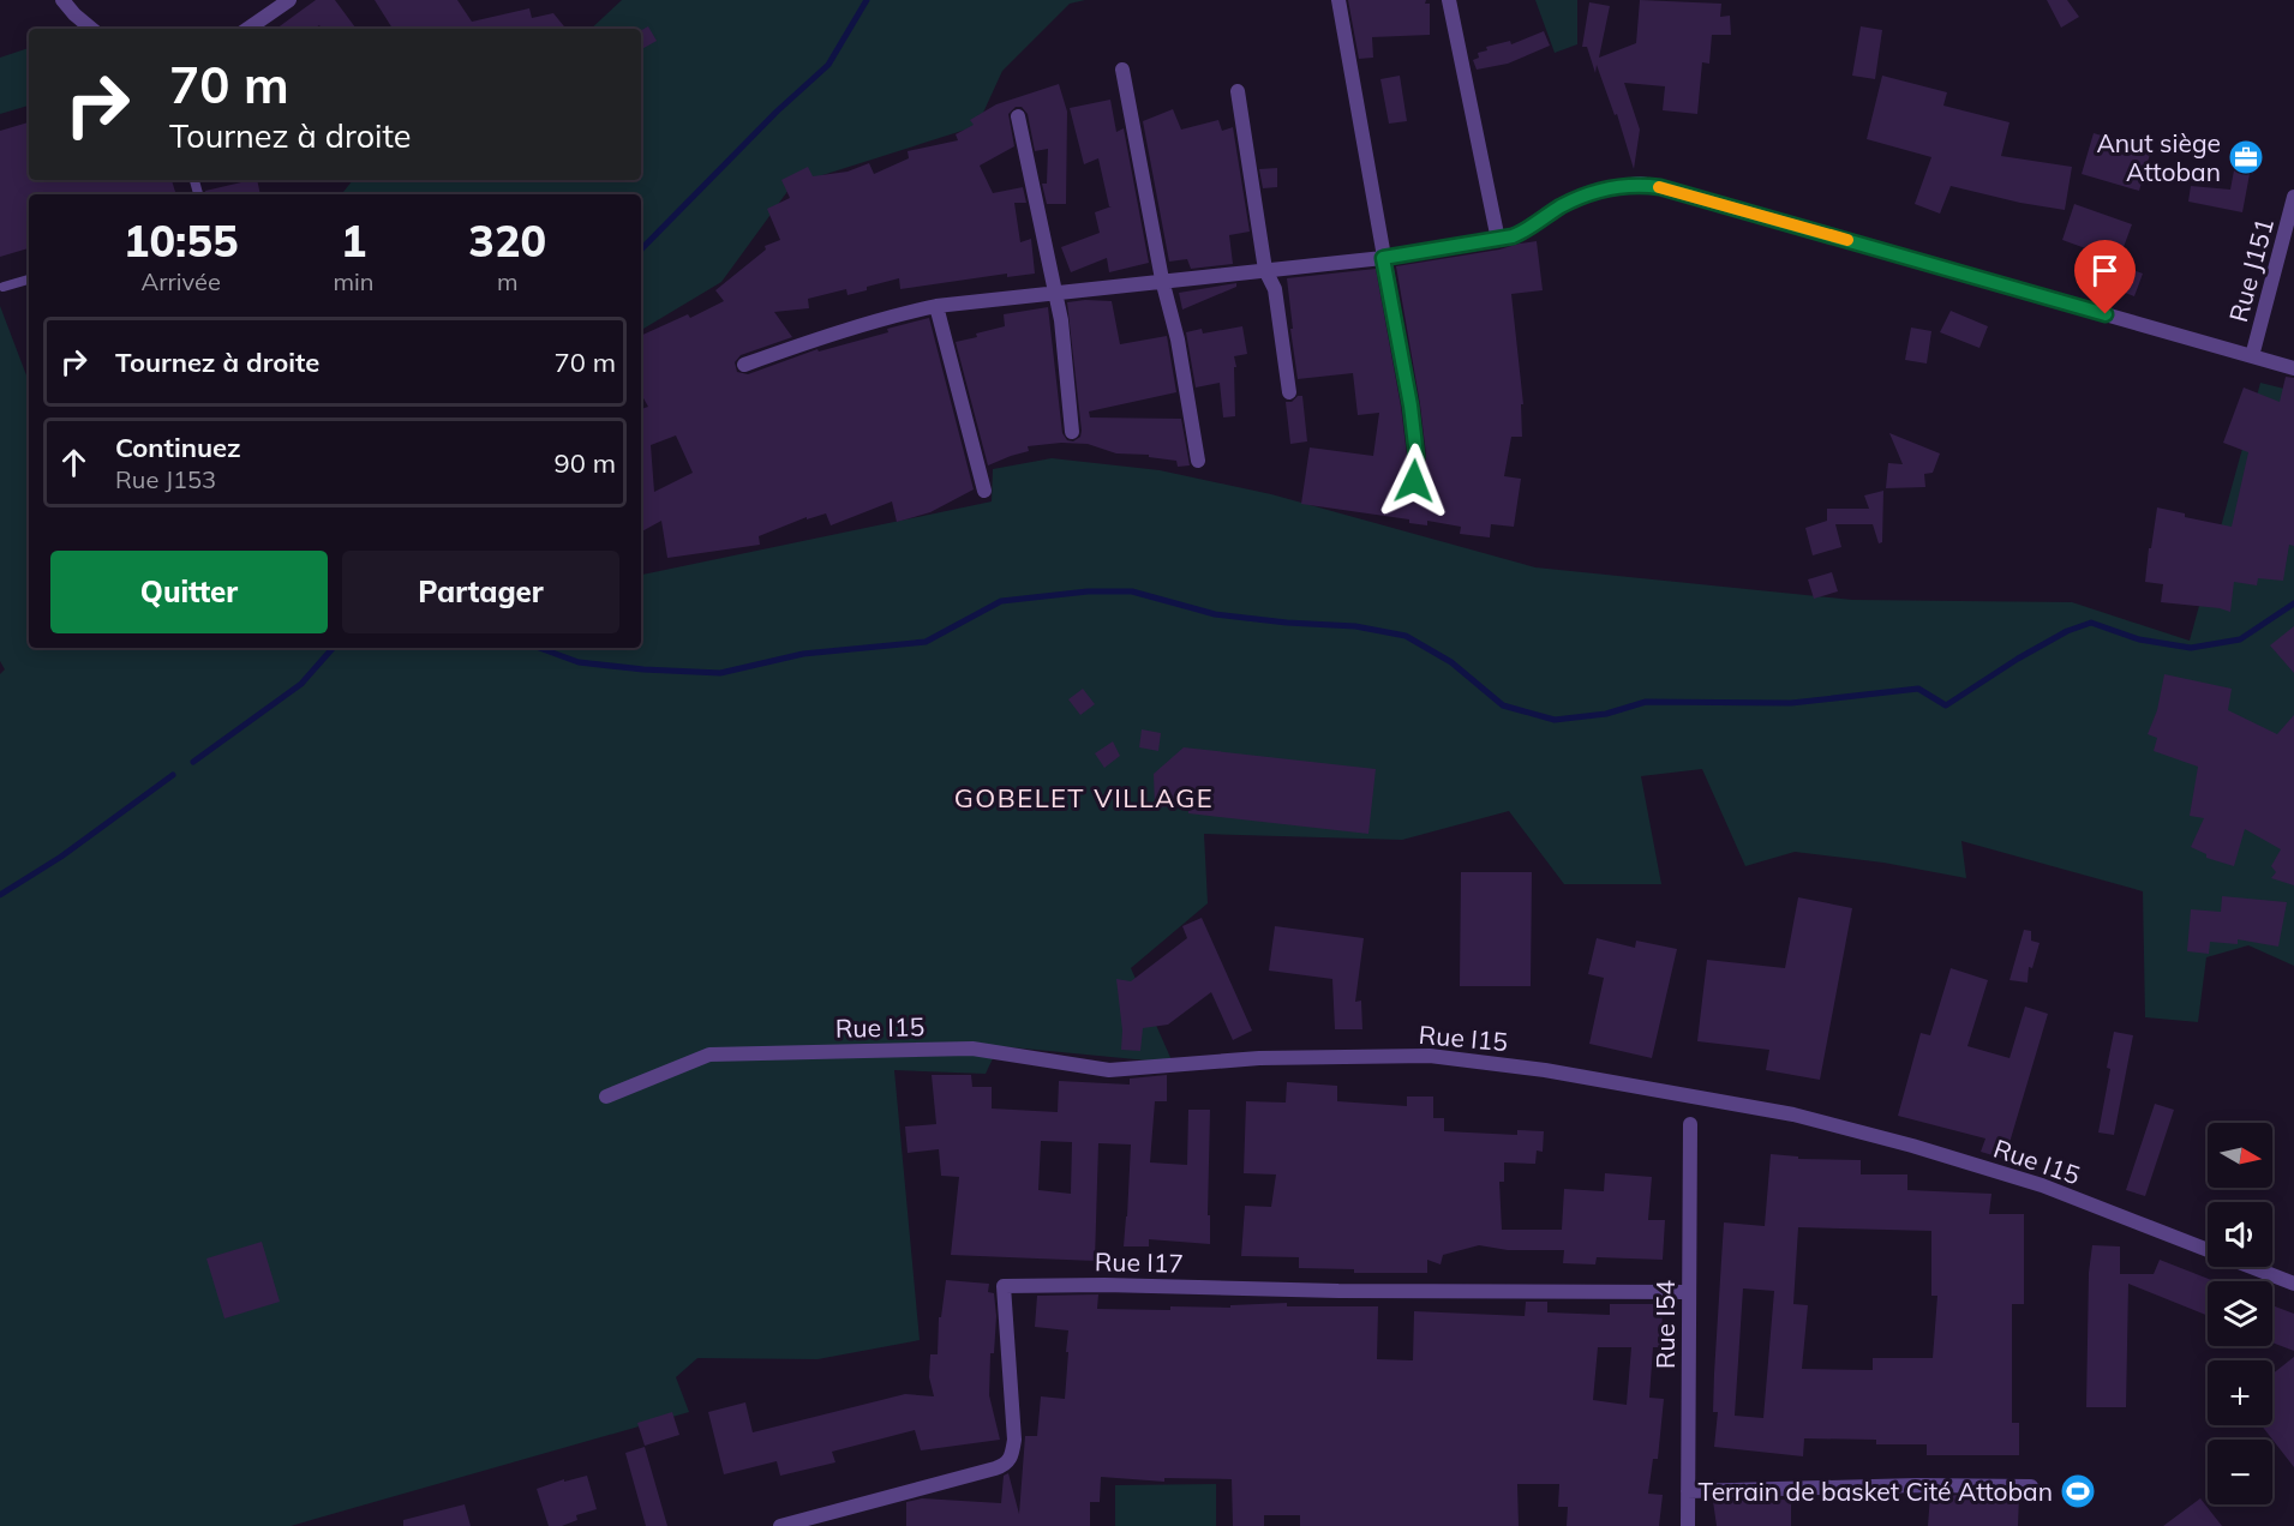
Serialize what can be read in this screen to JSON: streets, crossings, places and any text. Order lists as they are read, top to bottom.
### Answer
{
  "streets": {
    "street": [
      "Rue J151",
      "Rue I15",
      "Rue I17",
      "Rue I54"
    ]
  },
  "crossings": [
    ["Rue I17", "Rue I54"]
  ],
  "districts": ["GOBELET VILLAGE"],
  "places": {
    "office": ["Anut siège Attoban"],
    "sports": ["Terrain de basket Cité Attoban"]
  },
  "north": "right",
  "page": {
    "turn": ["70 m", "Tournez à droite"],
    "eta": [
      "10:55",
      "Arrivée",
      "1",
      "min",
      "320",
      "m"
    ],
    "list": [
      {
        "name": "Tournez à droite",
        "value": "70 m"
      },
      {
        "name": "Continuez",
        "note": "Rue J153",
        "value": "90 m"
      }
    ],
    "buttons": ["Quitter", "Partager"],
    "map_buttons": ["+", "−"]
  }
}
